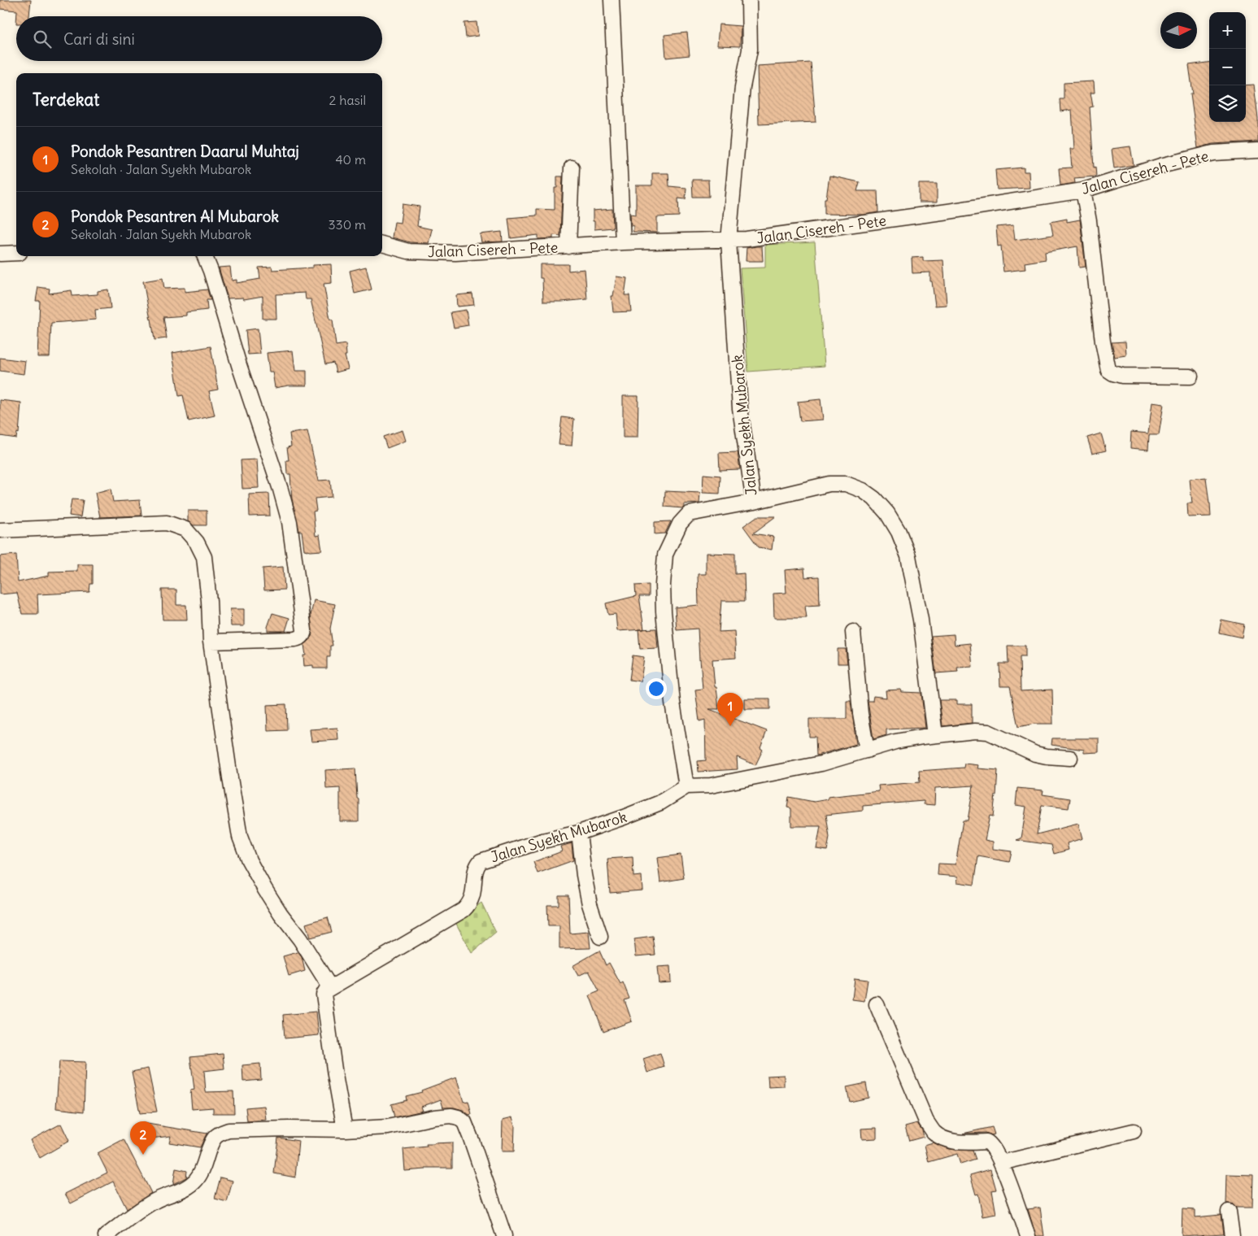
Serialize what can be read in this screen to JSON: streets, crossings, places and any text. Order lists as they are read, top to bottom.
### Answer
{
  "streets": {
    "street": ["Jalan Cisereh - Pete", "Jalan Syekh Mubarok"]
  },
  "crossings": [
    ["Jalan Cisereh - Pete", "Jalan Syekh Mubarok"]
  ],
  "north": "right",
  "page": {
    "map_buttons": ["+", "−"],
    "search": "Cari di sini",
    "heading": ["Terdekat", "2 hasil"],
    "list": [
      {
        "mark": "1",
        "name": "Pondok Pesantren Daarul Muhtaj",
        "note": "Sekolah · Jalan Syekh Mubarok",
        "value": "40 m"
      },
      {
        "mark": "2",
        "name": "Pondok Pesantren Al Mubarok",
        "note": "Sekolah · Jalan Syekh Mubarok",
        "value": "330 m"
      }
    ],
    "pins": ["1", "2"]
  }
}
